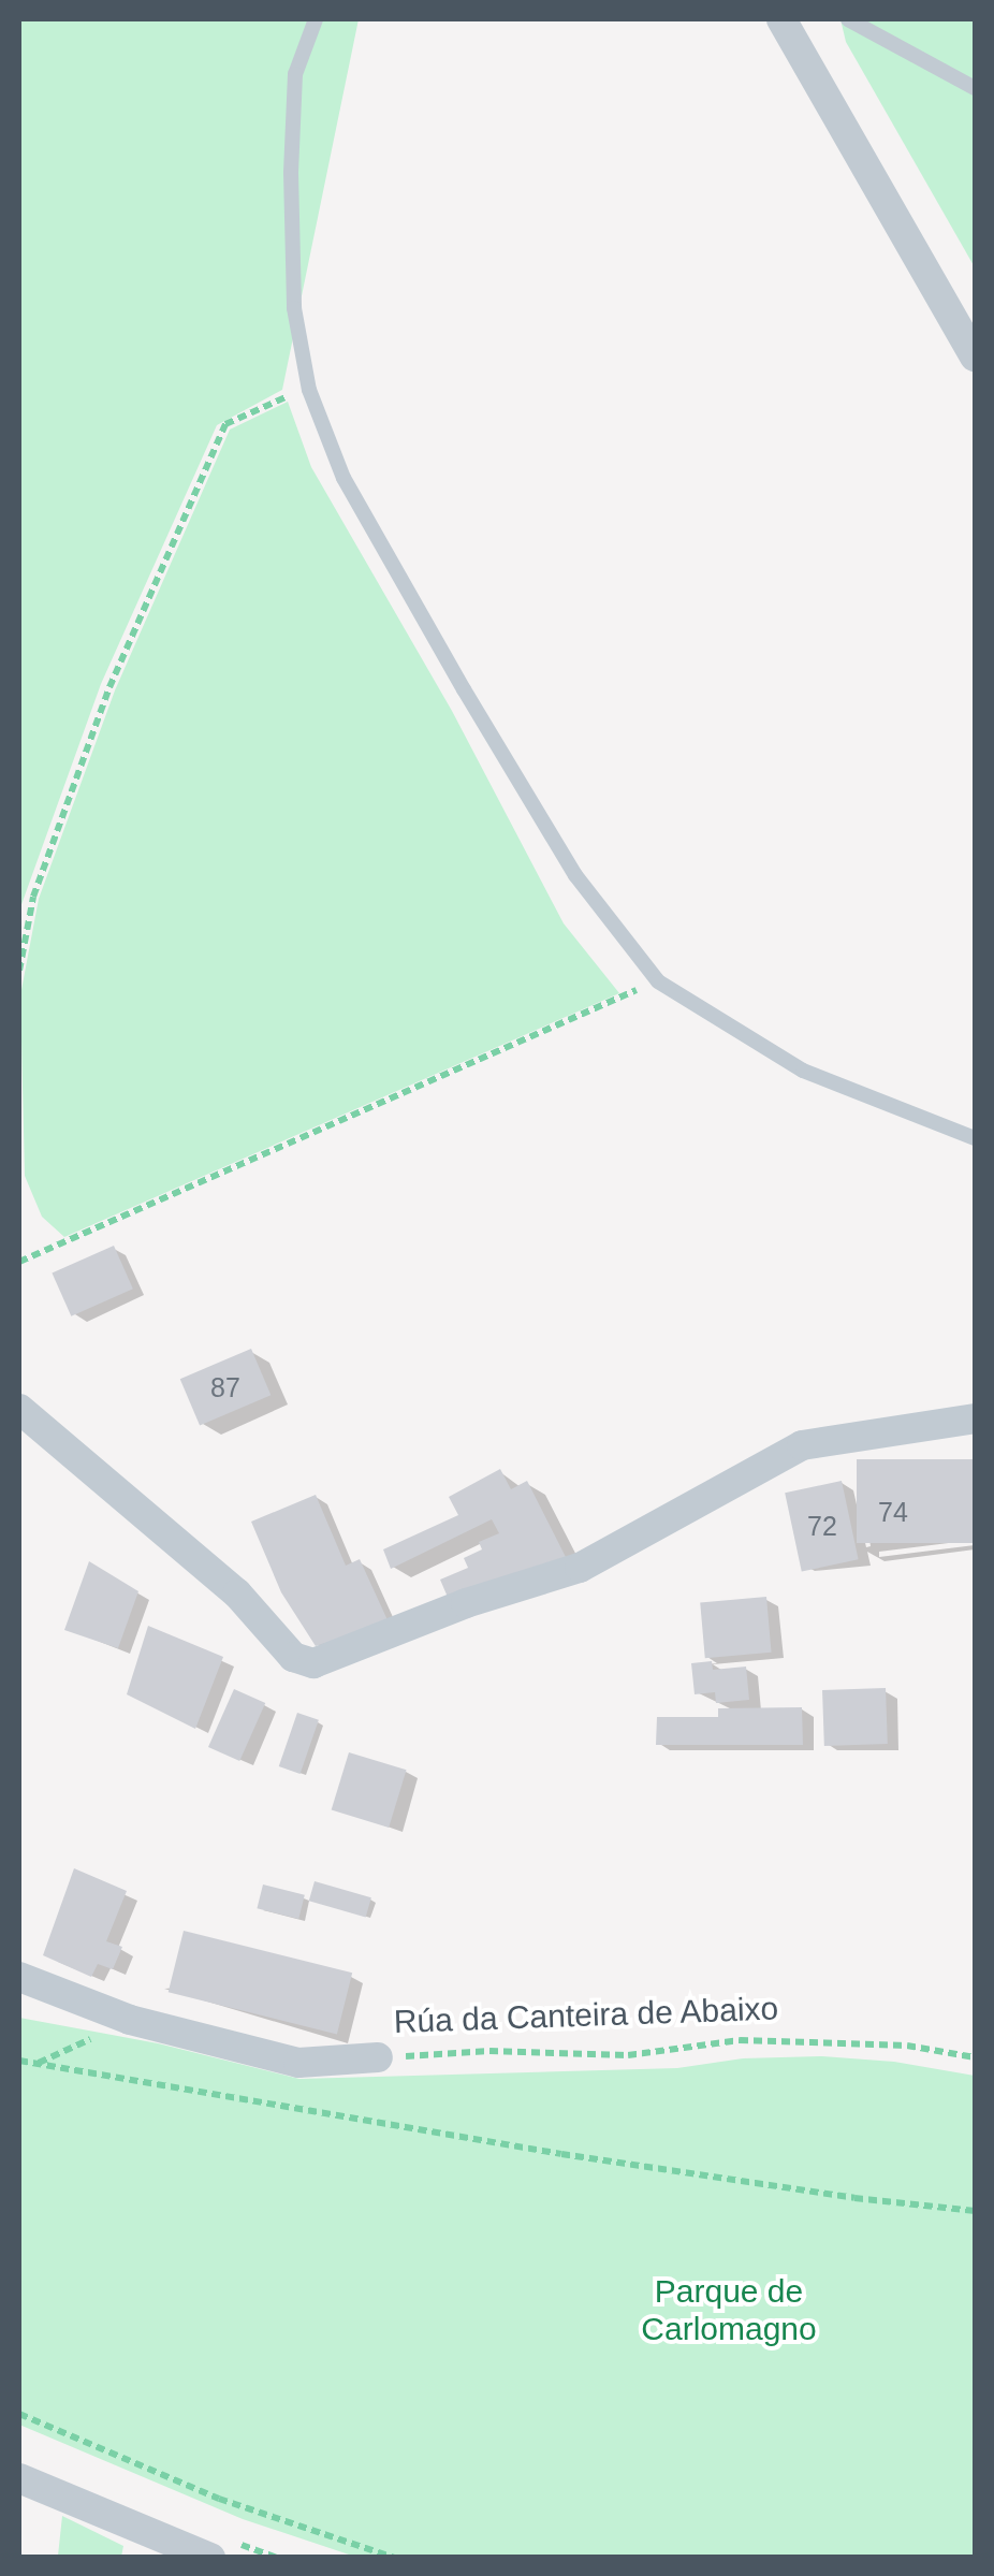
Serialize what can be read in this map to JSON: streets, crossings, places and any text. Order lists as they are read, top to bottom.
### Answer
{
  "streets": {
    "street": ["Rúa da Canteira de Abaixo"]
  },
  "parks": ["Parque de Carlomagno"],
  "house_numbers": ["87", "74", "72"]
}
